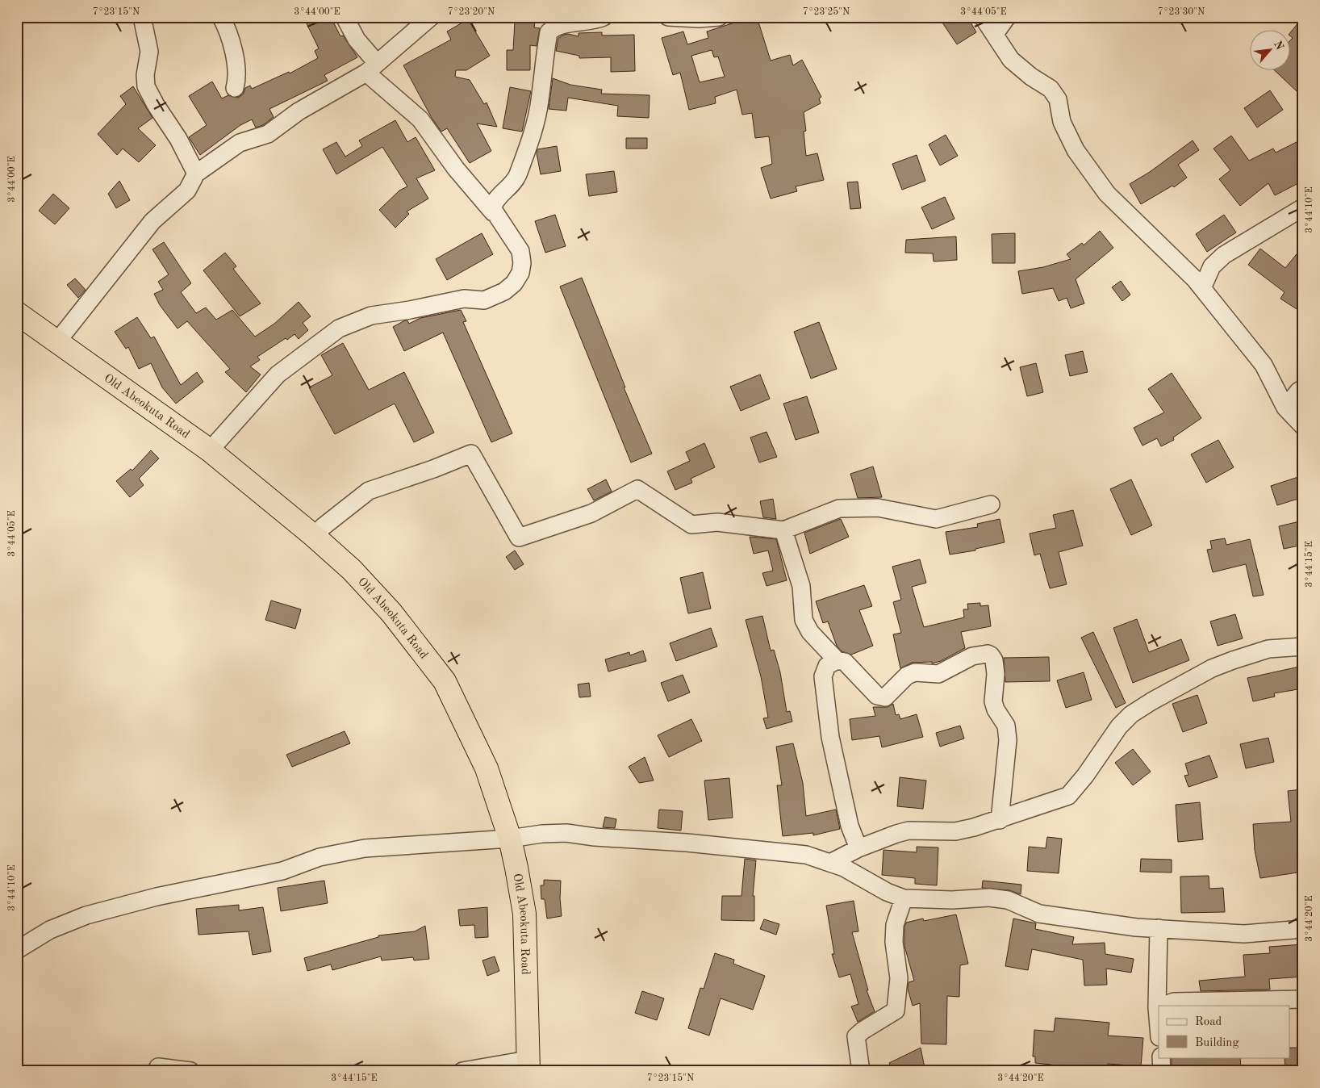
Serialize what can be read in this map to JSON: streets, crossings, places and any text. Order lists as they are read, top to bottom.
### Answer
{
  "streets": {
    "highway": ["Old Abeokuta Road"]
  },
  "legend": ["Road", "Building"],
  "north": "top right",
  "coordinates": [
    "7°23'15\"N",
    "3°44'00\"E",
    "7°23'20\"N",
    "7°23'25\"N",
    "3°44'05\"E",
    "7°23'30\"N",
    "3°44'10\"E",
    "3°44'15\"E",
    "3°44'20\"E"
  ]
}
